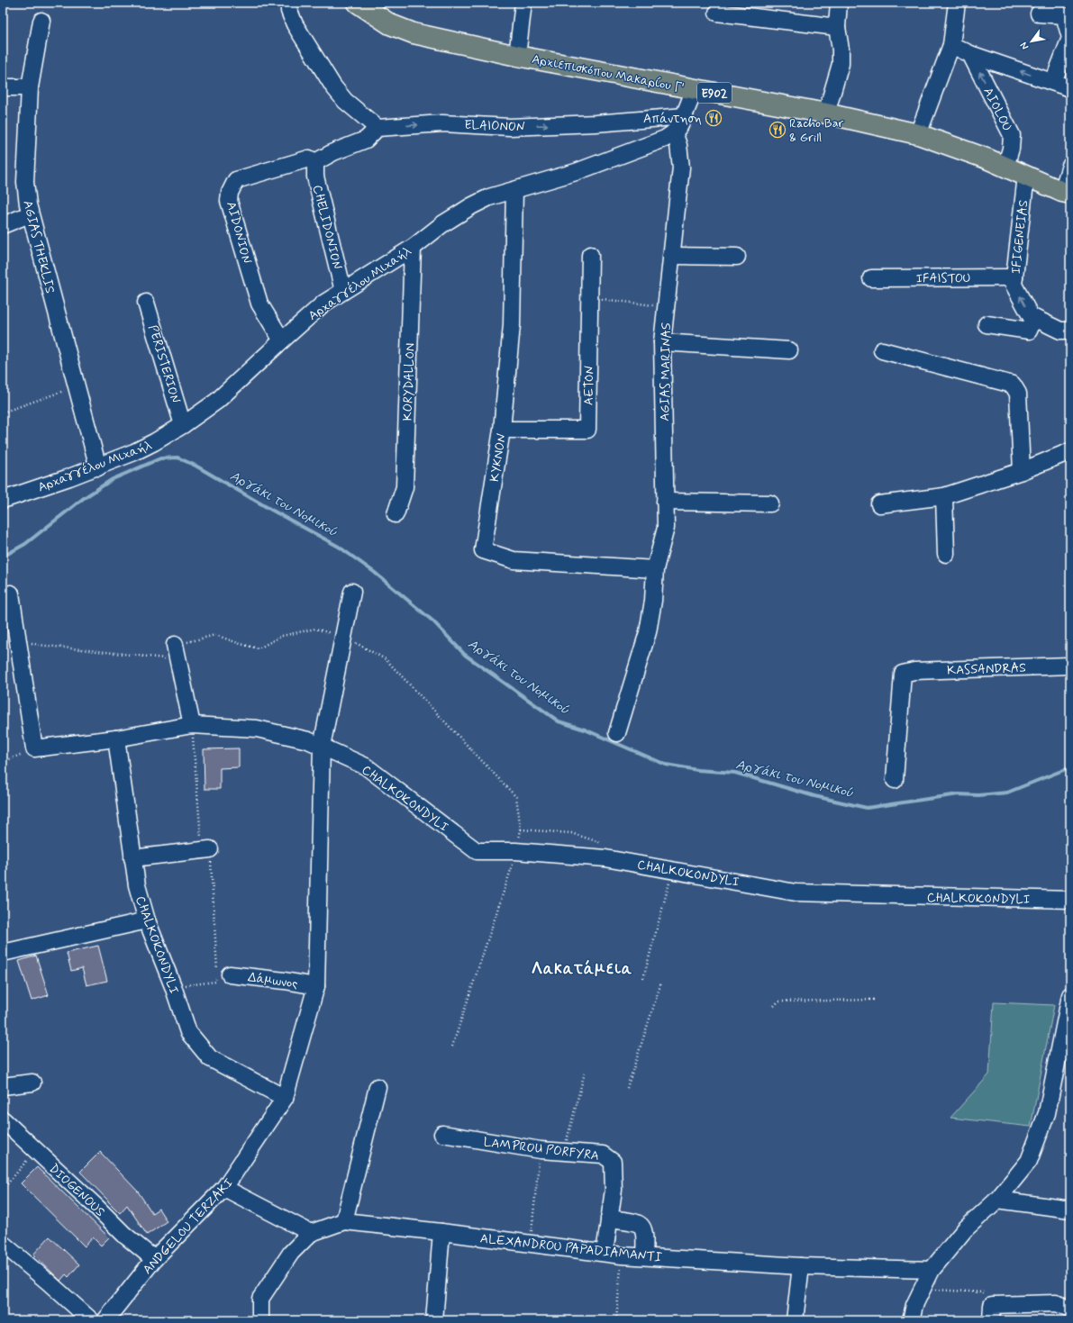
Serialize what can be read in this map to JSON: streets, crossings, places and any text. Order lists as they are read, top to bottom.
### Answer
{
  "streets": {
    "main road": ["Αρχιεπισκόπου Μακαρίου Γ'", "E902"],
    "street": [
      "AIOLOU",
      "ELAIONON",
      "CHELIDONION",
      "AIDONION",
      "IFIGENEIAS",
      "AGIAS THEKLIS",
      "IFAISTOU",
      "Αρχαγγέλου Μιχαήλ",
      "PERISTERION",
      "AGIAS MARINAS",
      "KORYDALLON",
      "AETON",
      "KYKNON",
      "KASSANDRAS",
      "CHALKOKONDYLI",
      "Δάμωνος",
      "LAMPROU PORFYRA",
      "DIOGENOUS",
      "ANDGELOU TERZAKI",
      "ALEXANDROU PAPADIAMANTI"
    ]
  },
  "crossings": [
    ["Αρχιεπισκόπου Μακαρίου Γ'", "AIOLOU"],
    ["Αρχιεπισκόπου Μακαρίου Γ'", "IFIGENEIAS"],
    ["Αρχιεπισκόπου Μακαρίου Γ'", "Αρχαγγέλου Μιχαήλ"],
    ["ELAIONON", "Αρχαγγέλου Μιχαήλ"],
    ["CHELIDONION", "AIDONION"],
    ["CHELIDONION", "Αρχαγγέλου Μιχαήλ"],
    ["AIDONION", "Αρχαγγέλου Μιχαήλ"],
    ["IFIGENEIAS", "IFAISTOU"],
    ["AGIAS THEKLIS", "Αρχαγγέλου Μιχαήλ"],
    ["Αρχαγγέλου Μιχαήλ", "PERISTERION"],
    ["Αρχαγγέλου Μιχαήλ", "AGIAS MARINAS"],
    ["Αρχαγγέλου Μιχαήλ", "KORYDALLON"],
    ["Αρχαγγέλου Μιχαήλ", "KYKNON"],
    ["AGIAS MARINAS", "KYKNON"],
    ["AETON", "KYKNON"],
    ["CHALKOKONDYLI", "ANDGELOU TERZAKI"],
    ["Δάμωνος", "ANDGELOU TERZAKI"],
    ["LAMPROU PORFYRA", "ALEXANDROU PAPADIAMANTI"],
    ["DIOGENOUS", "ANDGELOU TERZAKI"]
  ],
  "one_way": ["AIOLOU", "ELAIONON"],
  "districts": ["Λακατάμεια"],
  "water": ["Αργάκι του Νομικού"],
  "places": {
    "restaurant": ["Απάντηση", "Racho Bar & Grill"]
  },
  "north": "bottom left"
}
